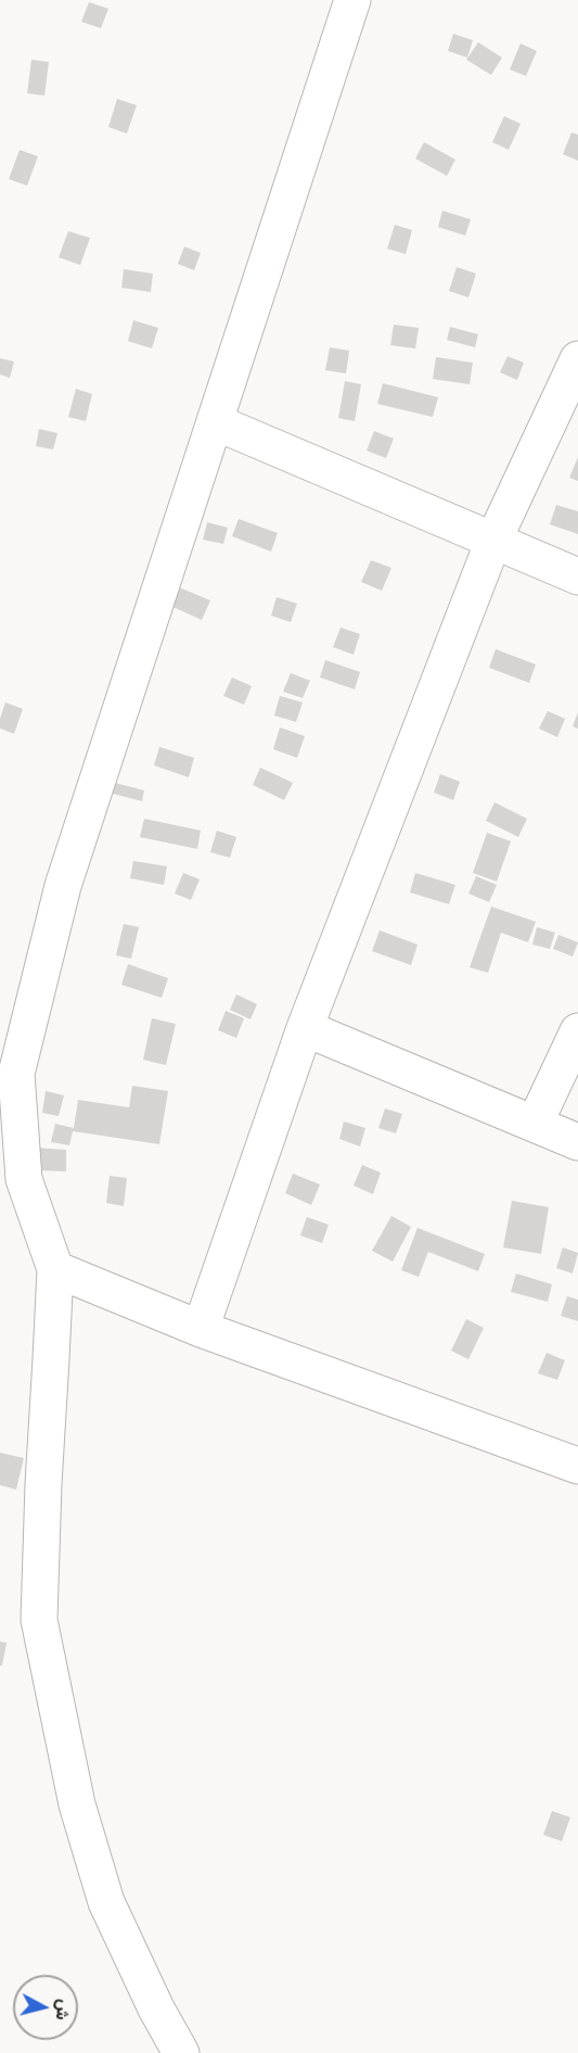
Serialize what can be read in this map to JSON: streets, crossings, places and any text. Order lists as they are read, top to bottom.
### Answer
{
  "north": "right"
}
